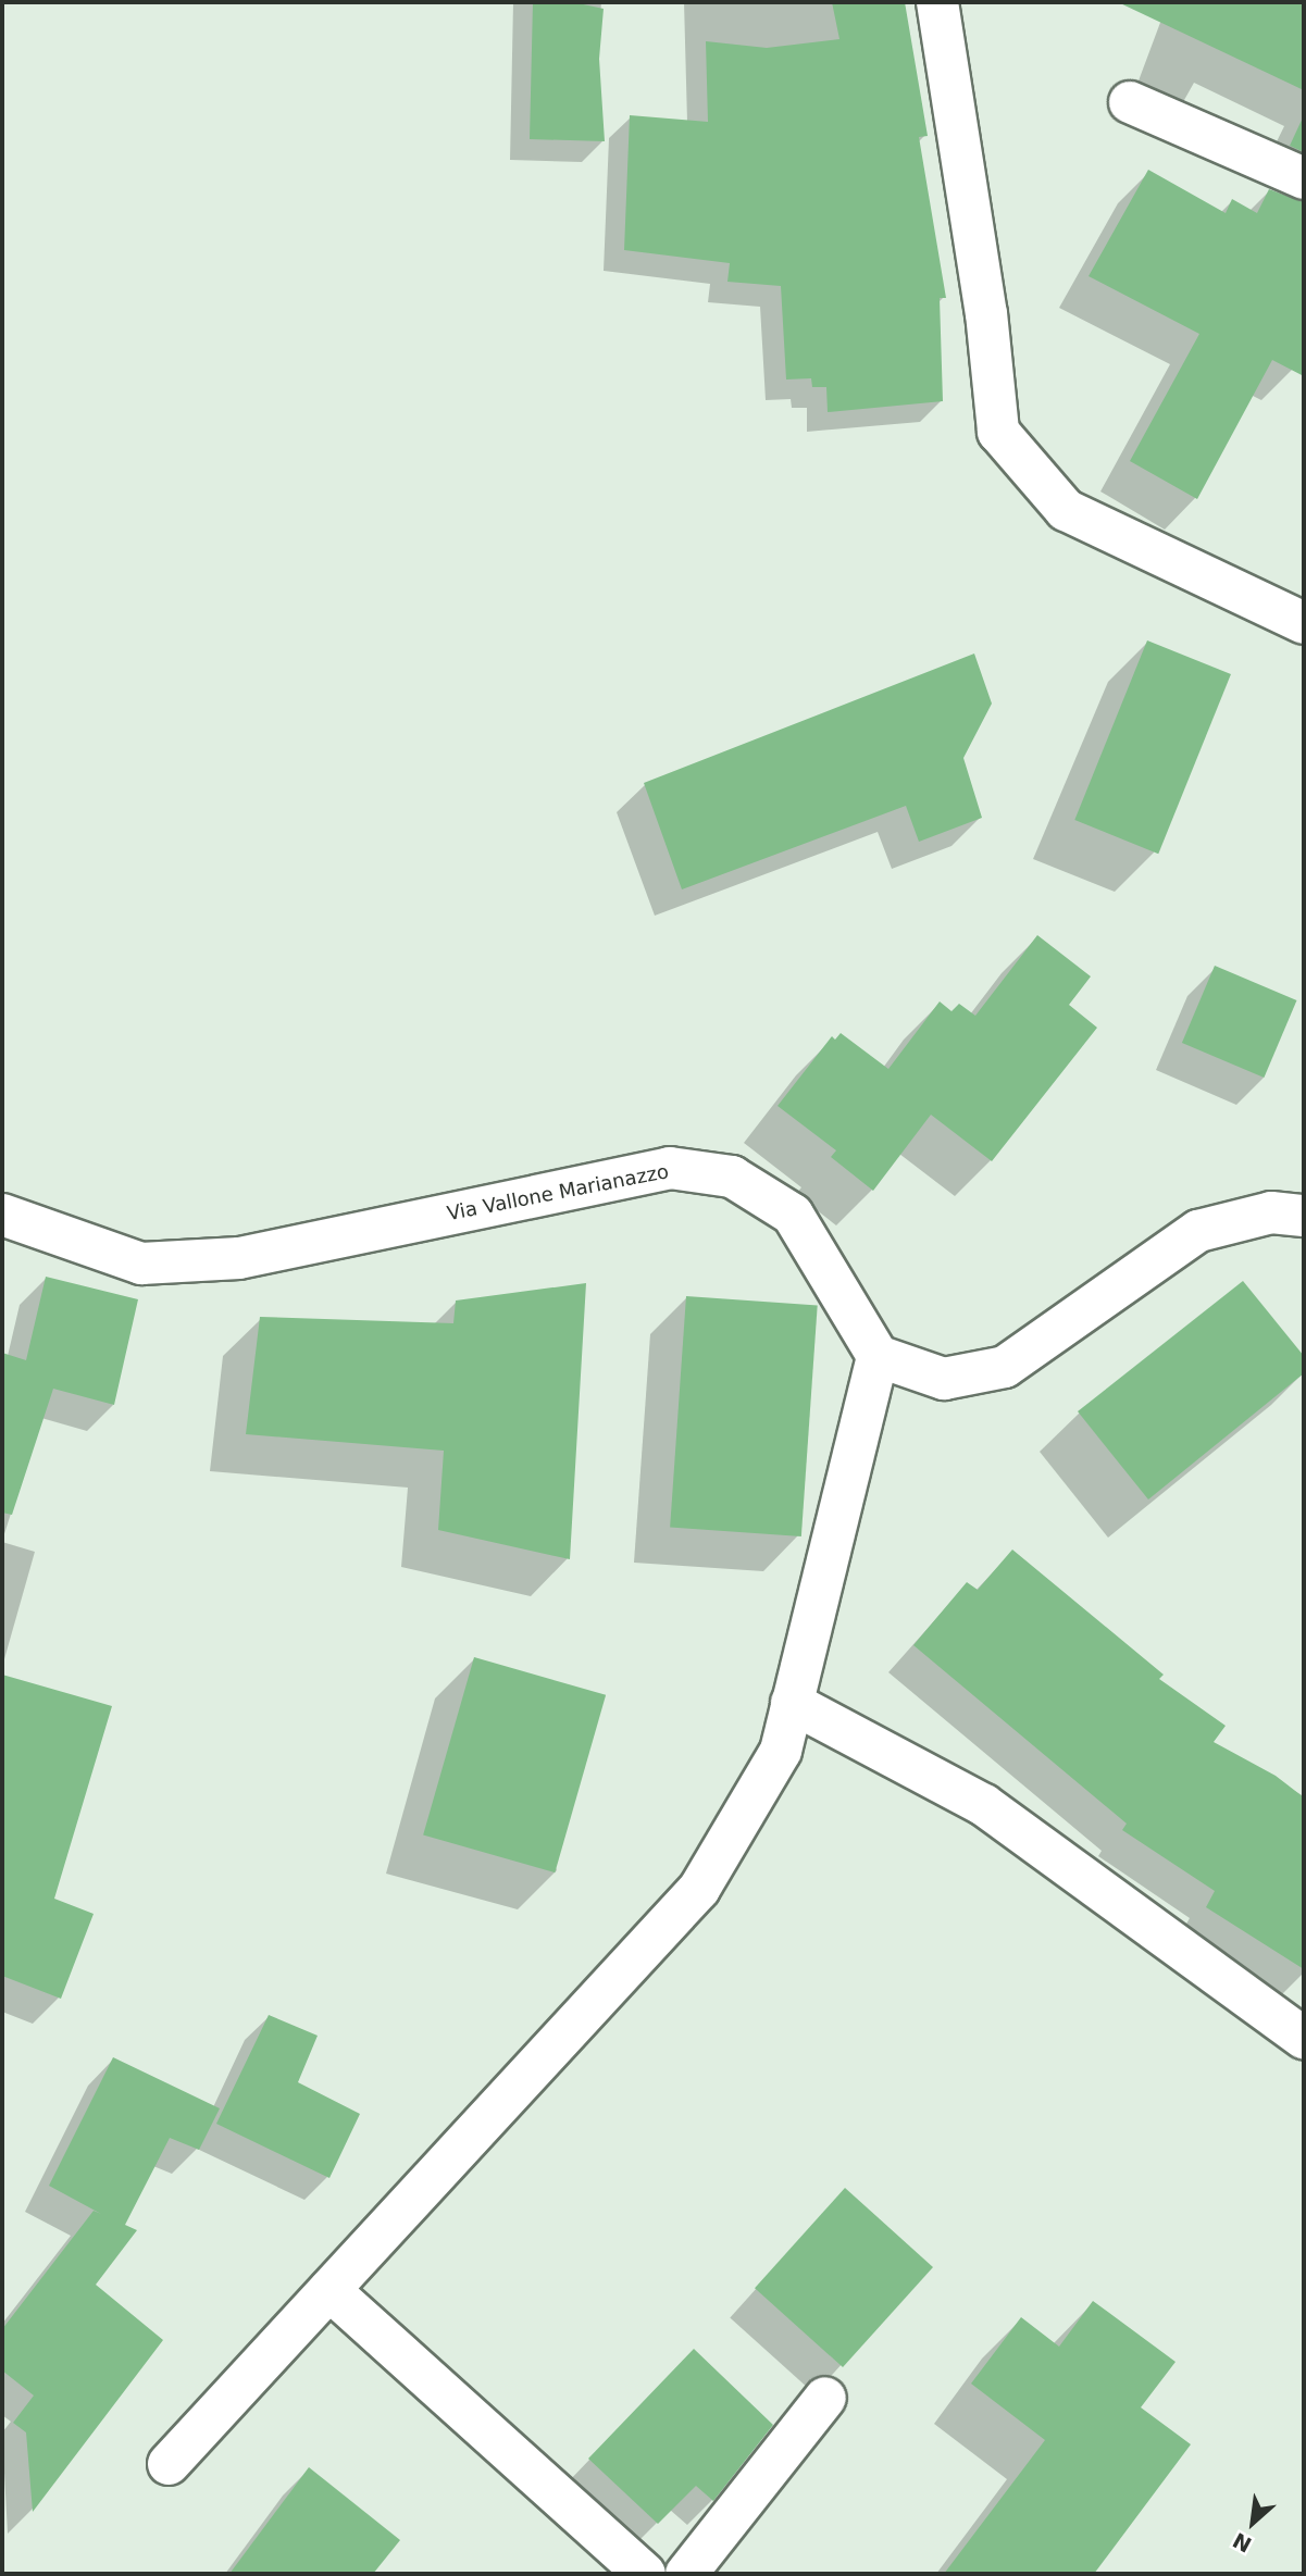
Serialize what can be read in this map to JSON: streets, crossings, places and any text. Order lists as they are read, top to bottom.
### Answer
{
  "streets": {
    "street": ["Via Vallone Marianazzo"]
  },
  "north": "bottom left"
}
